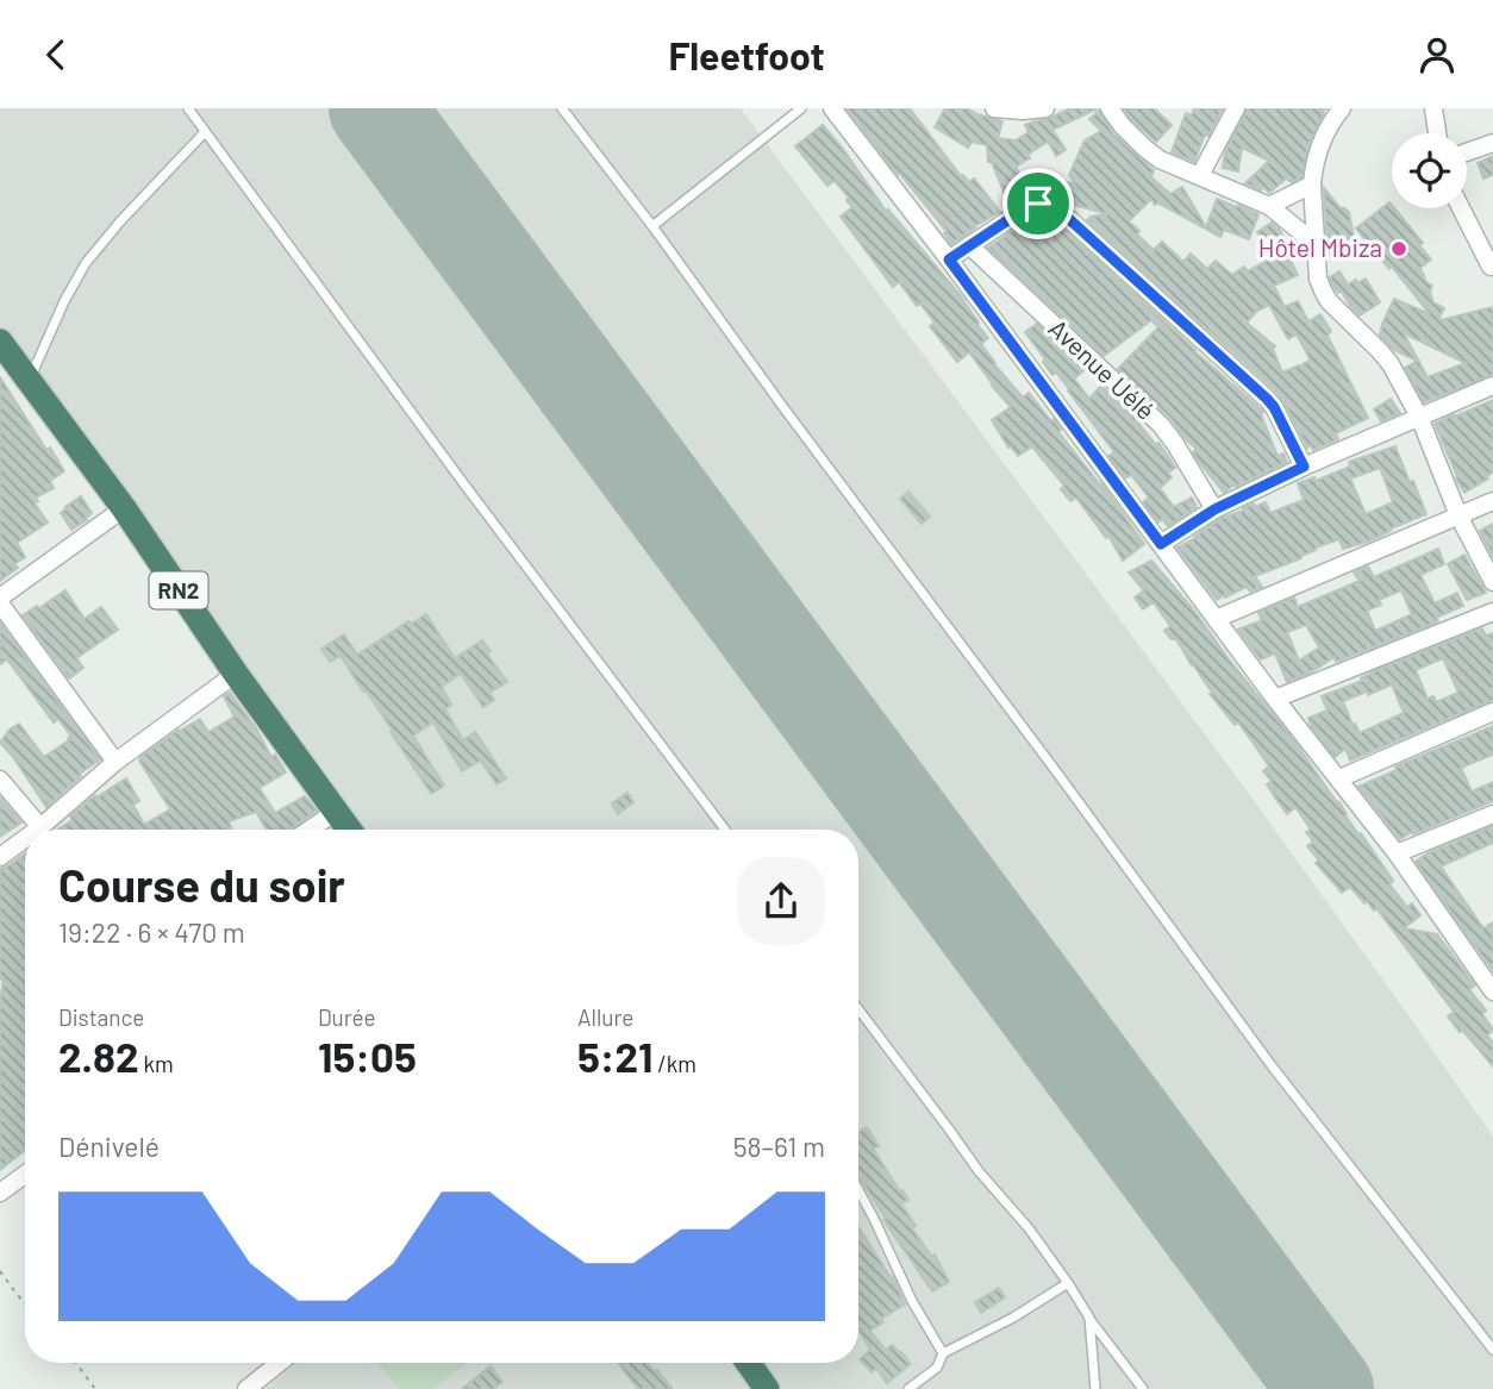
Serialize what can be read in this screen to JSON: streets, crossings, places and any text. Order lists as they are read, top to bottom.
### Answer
{
  "streets": {
    "highway": ["RN2"],
    "street": ["Avenue Uélé"]
  },
  "places": ["Hôtel Mbiza"],
  "page": {
    "header": "Fleetfoot",
    "heading": ["Course du soir", "19:22 · 6 × 470 m"],
    "stats": [
      ["Distance", "2.82 km"],
      ["Durée", "15:05"],
      ["Allure", "5:21 /km"]
    ],
    "chart": ["Dénivelé", "58–61 m"]
  }
}
